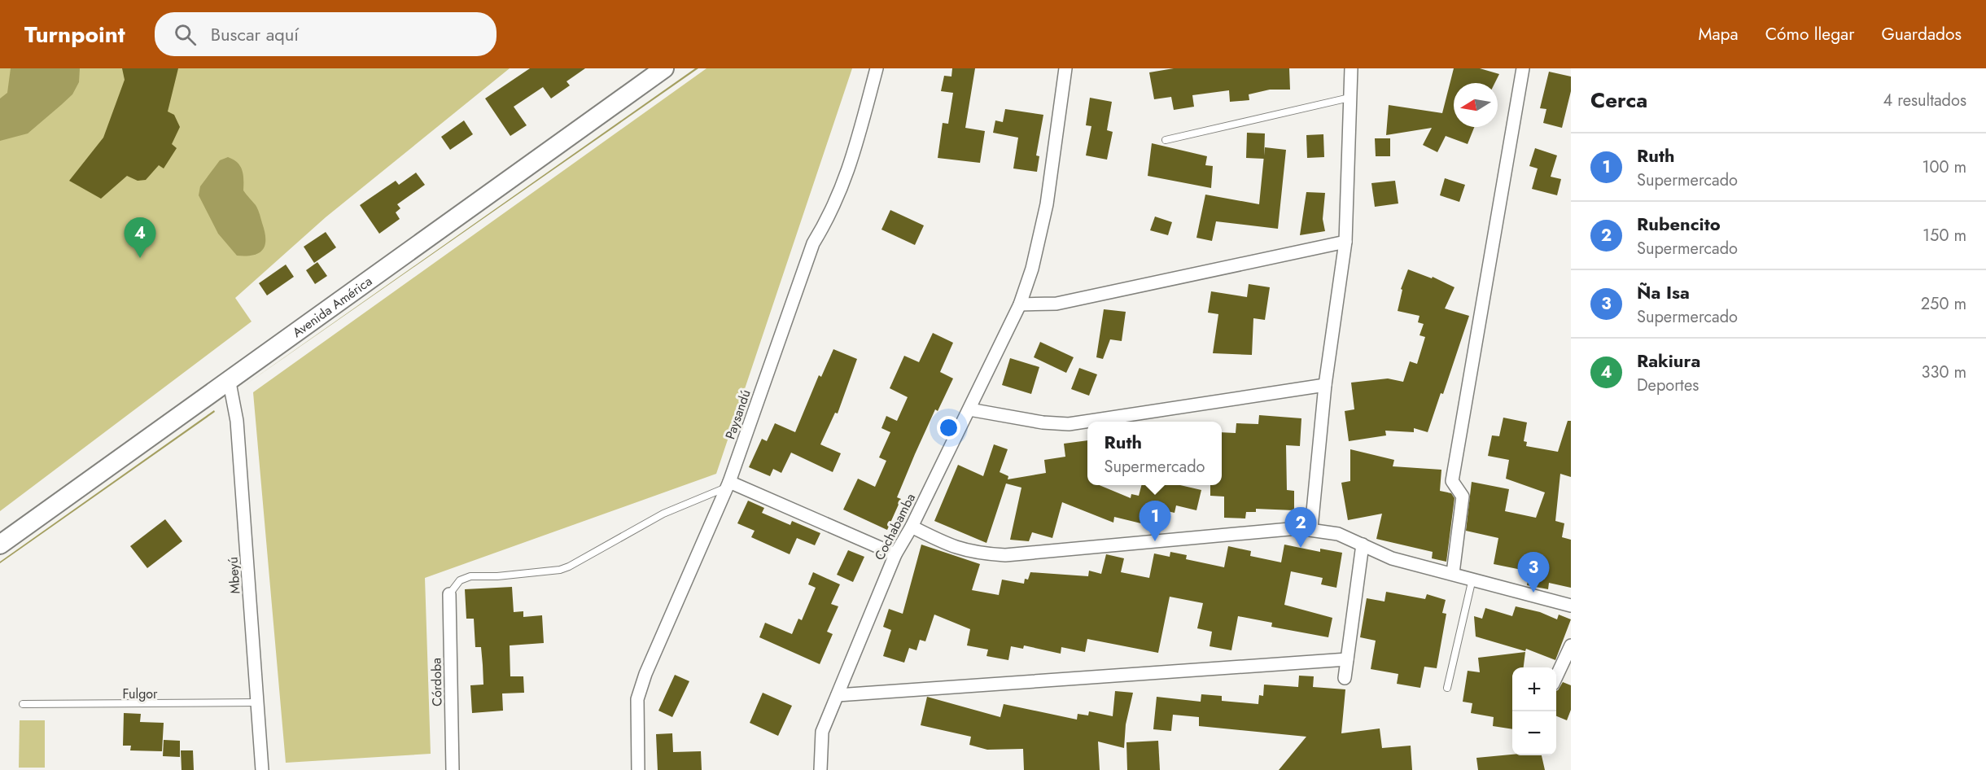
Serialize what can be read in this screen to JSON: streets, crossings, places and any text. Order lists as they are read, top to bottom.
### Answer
{
  "streets": {
    "main road": ["Avenida América"],
    "street": [
      "Paysandú",
      "Cochabamba",
      "Mbeyú",
      "Córdoba"
    ],
    "lane": ["Fulgor"]
  },
  "crossings": [
    ["Avenida América", "Mbeyú"],
    ["Mbeyú", "Fulgor"]
  ],
  "north": "left",
  "page": {
    "header": "Turnpoint",
    "search": "Buscar aquí",
    "nav": ["Mapa", "Cómo llegar", "Guardados"],
    "heading": ["Cerca", "4 resultados"],
    "list": [
      {
        "mark": "1",
        "name": "Ruth",
        "note": "Supermercado",
        "value": "100 m"
      },
      {
        "mark": "2",
        "name": "Rubencito",
        "note": "Supermercado",
        "value": "150 m"
      },
      {
        "mark": "3",
        "name": "Ña Isa",
        "note": "Supermercado",
        "value": "250 m"
      },
      {
        "mark": "4",
        "name": "Rakiura",
        "note": "Deportes",
        "value": "330 m"
      }
    ],
    "pins": [
      "4",
      "1",
      "2",
      "3"
    ],
    "popup": ["Ruth", "Supermercado"],
    "map_buttons": ["+", "−"]
  }
}
